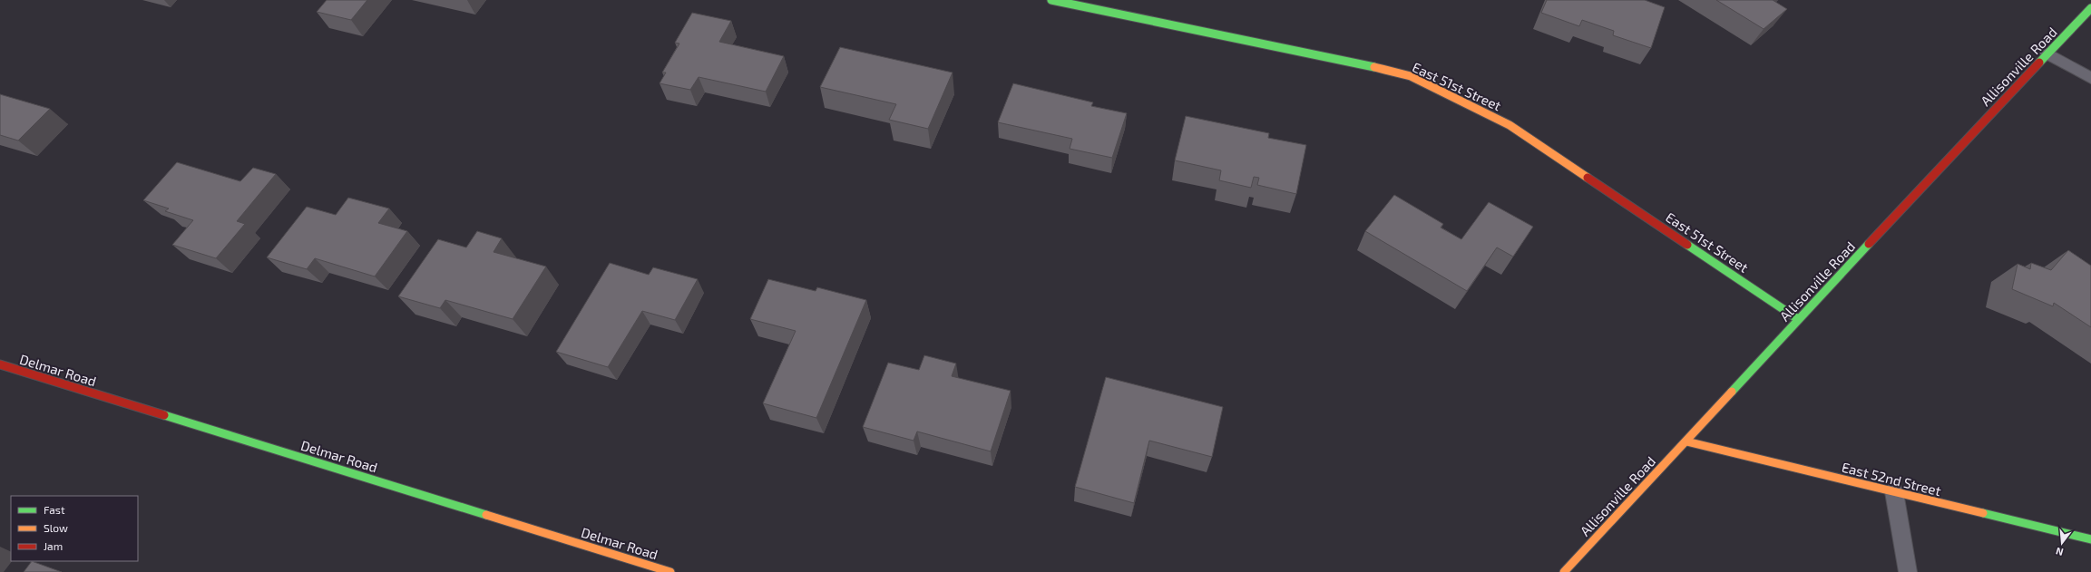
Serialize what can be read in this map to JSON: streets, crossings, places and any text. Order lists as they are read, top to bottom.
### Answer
{
  "streets": {
    "street": [
      "Allisonville Road",
      "East 51st Street",
      "Delmar Road",
      "East 52nd Street"
    ]
  },
  "crossings": [
    ["Allisonville Road", "East 51st Street"],
    ["Allisonville Road", "East 52nd Street"]
  ],
  "legend": ["Fast", "Slow", "Jam"],
  "north": "bottom"
}
